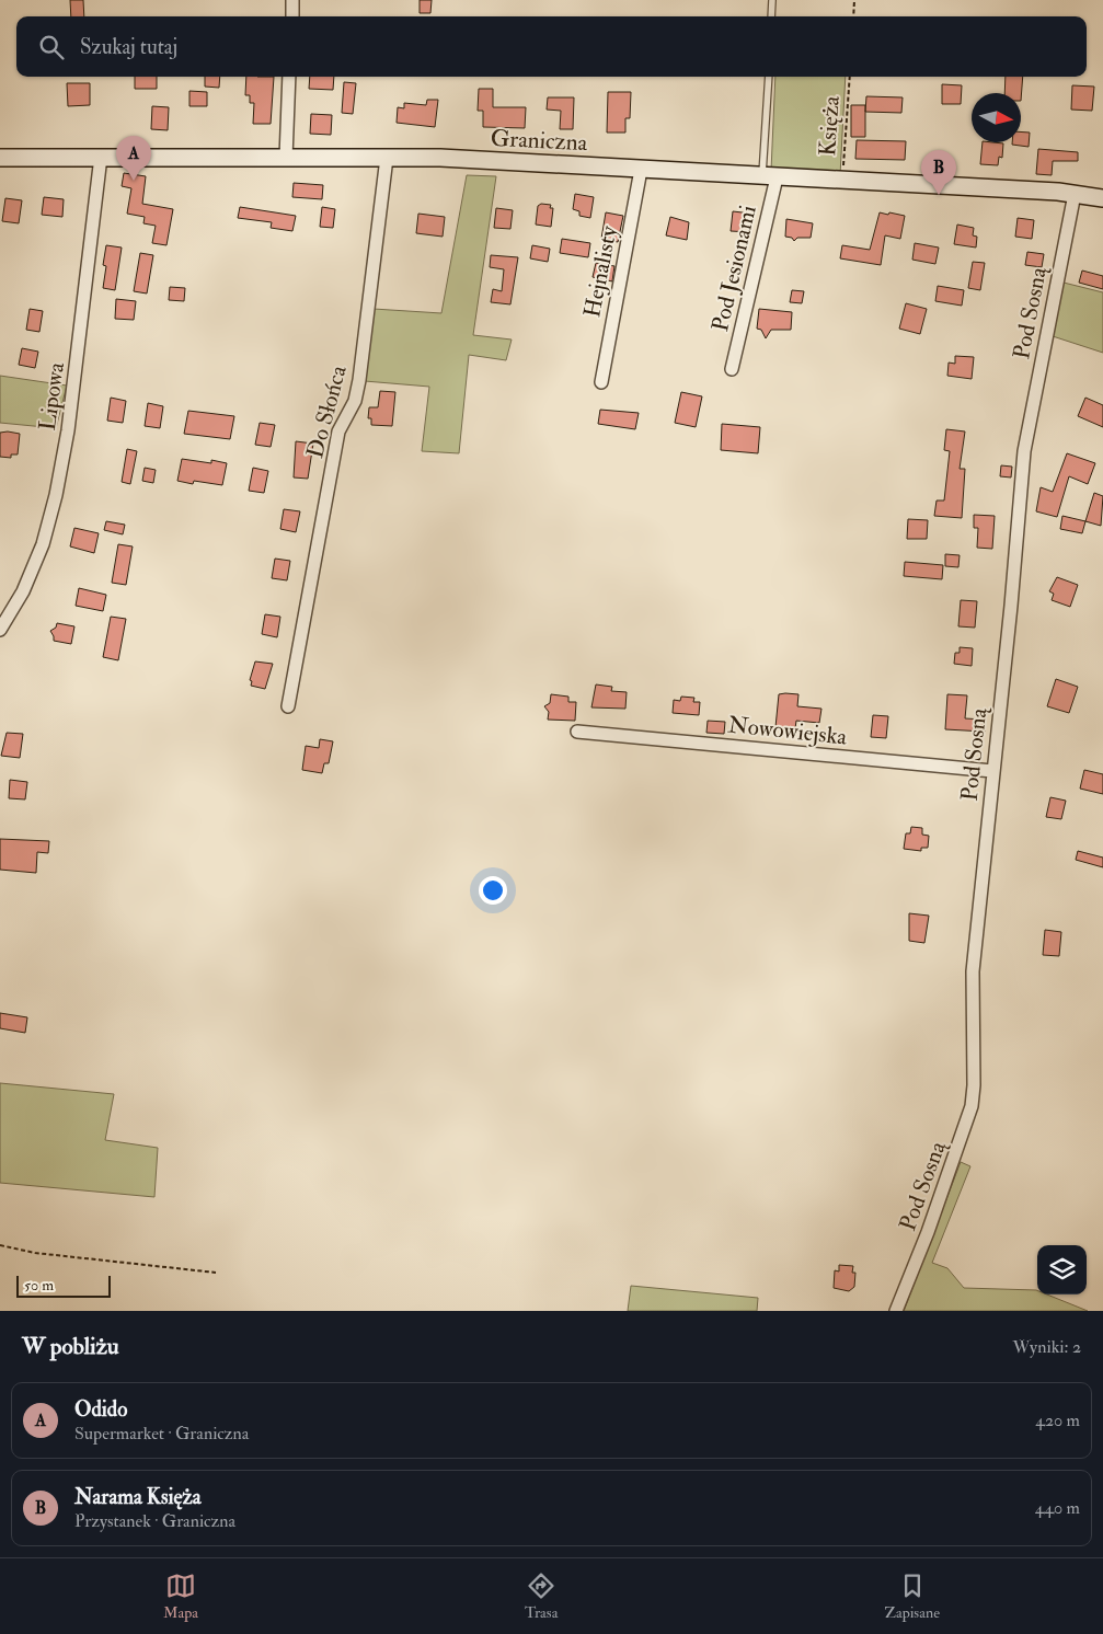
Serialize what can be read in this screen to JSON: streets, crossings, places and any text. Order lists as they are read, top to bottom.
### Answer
{
  "streets": {
    "street": [
      "Graniczna",
      "Pod Jesionami",
      "Hejnalisty",
      "Pod Sosną",
      "Lipowa",
      "Do Słońca",
      "Nowowiejska"
    ],
    "path": ["Księża"]
  },
  "crossings": [
    ["Księża", "Graniczna"],
    ["Graniczna", "Pod Jesionami"],
    ["Graniczna", "Hejnalisty"],
    ["Graniczna", "Pod Sosną"],
    ["Graniczna", "Lipowa"],
    ["Graniczna", "Do Słońca"],
    ["Pod Sosną", "Nowowiejska"]
  ],
  "scale_bar": "50 m",
  "north": "right",
  "page": {
    "search": "Szukaj tutaj",
    "pins": ["A", "B"],
    "scale": "50 m",
    "heading": ["W pobliżu", "Wyniki: 2"],
    "list": [
      {
        "mark": "A",
        "name": "Odido",
        "note": "Supermarket · Graniczna",
        "value": "420 m"
      },
      {
        "mark": "B",
        "name": "Narama Księża",
        "note": "Przystanek · Graniczna",
        "value": "440 m"
      }
    ],
    "nav": ["Mapa", "Trasa", "Zapisane"]
  }
}
